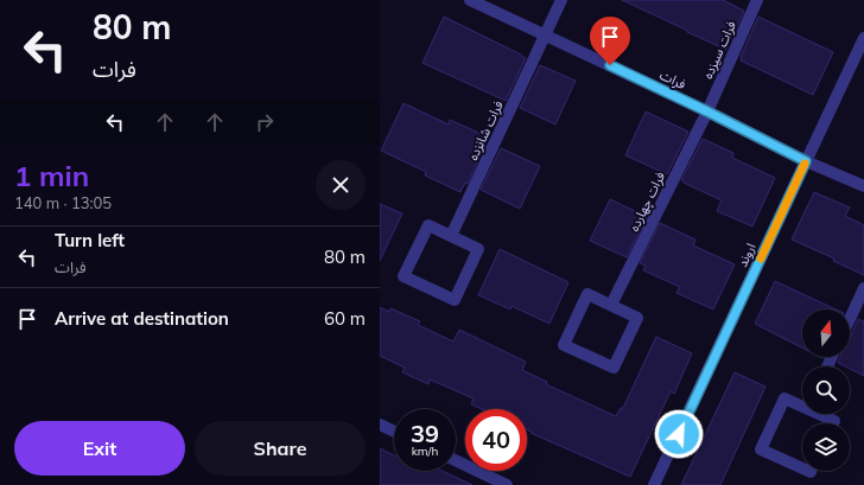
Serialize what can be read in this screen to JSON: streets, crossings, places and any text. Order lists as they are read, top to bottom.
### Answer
{
  "streets": {
    "street": [
      "فرات سیزده",
      "فرات",
      "فرات شانزده",
      "فرات چهارده",
      "اروند"
    ]
  },
  "crossings": [
    ["فرات سیزده", "فرات"],
    ["فرات سیزده", "فرات چهارده"],
    ["فرات", "فرات شانزده"],
    ["فرات", "فرات چهارده"],
    ["فرات", "اروند"]
  ],
  "north": "top",
  "page": {
    "turn": ["80 m", "فرات"],
    "heading": ["1 min", "140 m · 13:05"],
    "list": [
      {
        "name": "Turn left",
        "note": "فرات",
        "value": "80 m"
      },
      {
        "name": "Arrive at destination",
        "value": "60 m"
      }
    ],
    "speed": "39 km/h",
    "limit": "40",
    "buttons": ["Exit", "Share"]
  }
}
